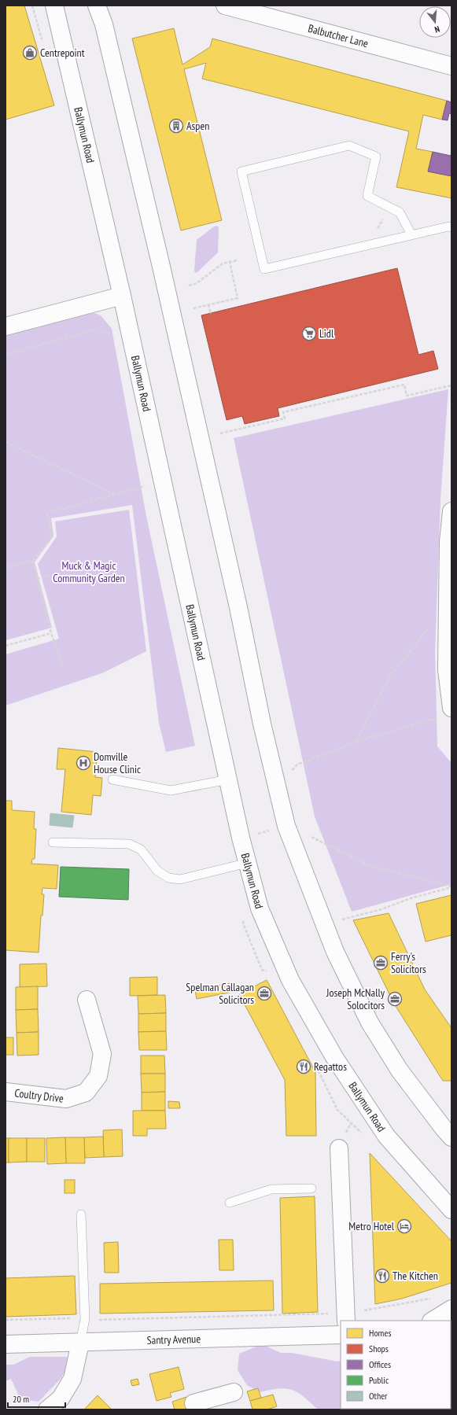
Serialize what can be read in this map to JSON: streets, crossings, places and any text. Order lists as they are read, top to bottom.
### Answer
{
  "streets": {
    "main road": [
      "Balbutcher Lane",
      "Ballymun Road",
      "Coultry Drive",
      "Santry Avenue"
    ]
  },
  "parks": ["Muck & Magic Community Garden"],
  "places": {
    "shop": ["Centrepoint"],
    "building": ["Aspen"],
    "supermarket": ["Lidl"],
    "hospital": ["Domville House Clinic"],
    "office": ["Ferry's Solicitors", "Spelman Callagan Solicitors", "Joseph McNally Solocitors"],
    "restaurant": ["Regattos", "The Kitchen"],
    "hotel": ["Metro Hotel"]
  },
  "legend": [
    "Homes",
    "Shops",
    "Offices",
    "Public",
    "Other"
  ],
  "scale_bar": "20 m",
  "north": "bottom"
}
